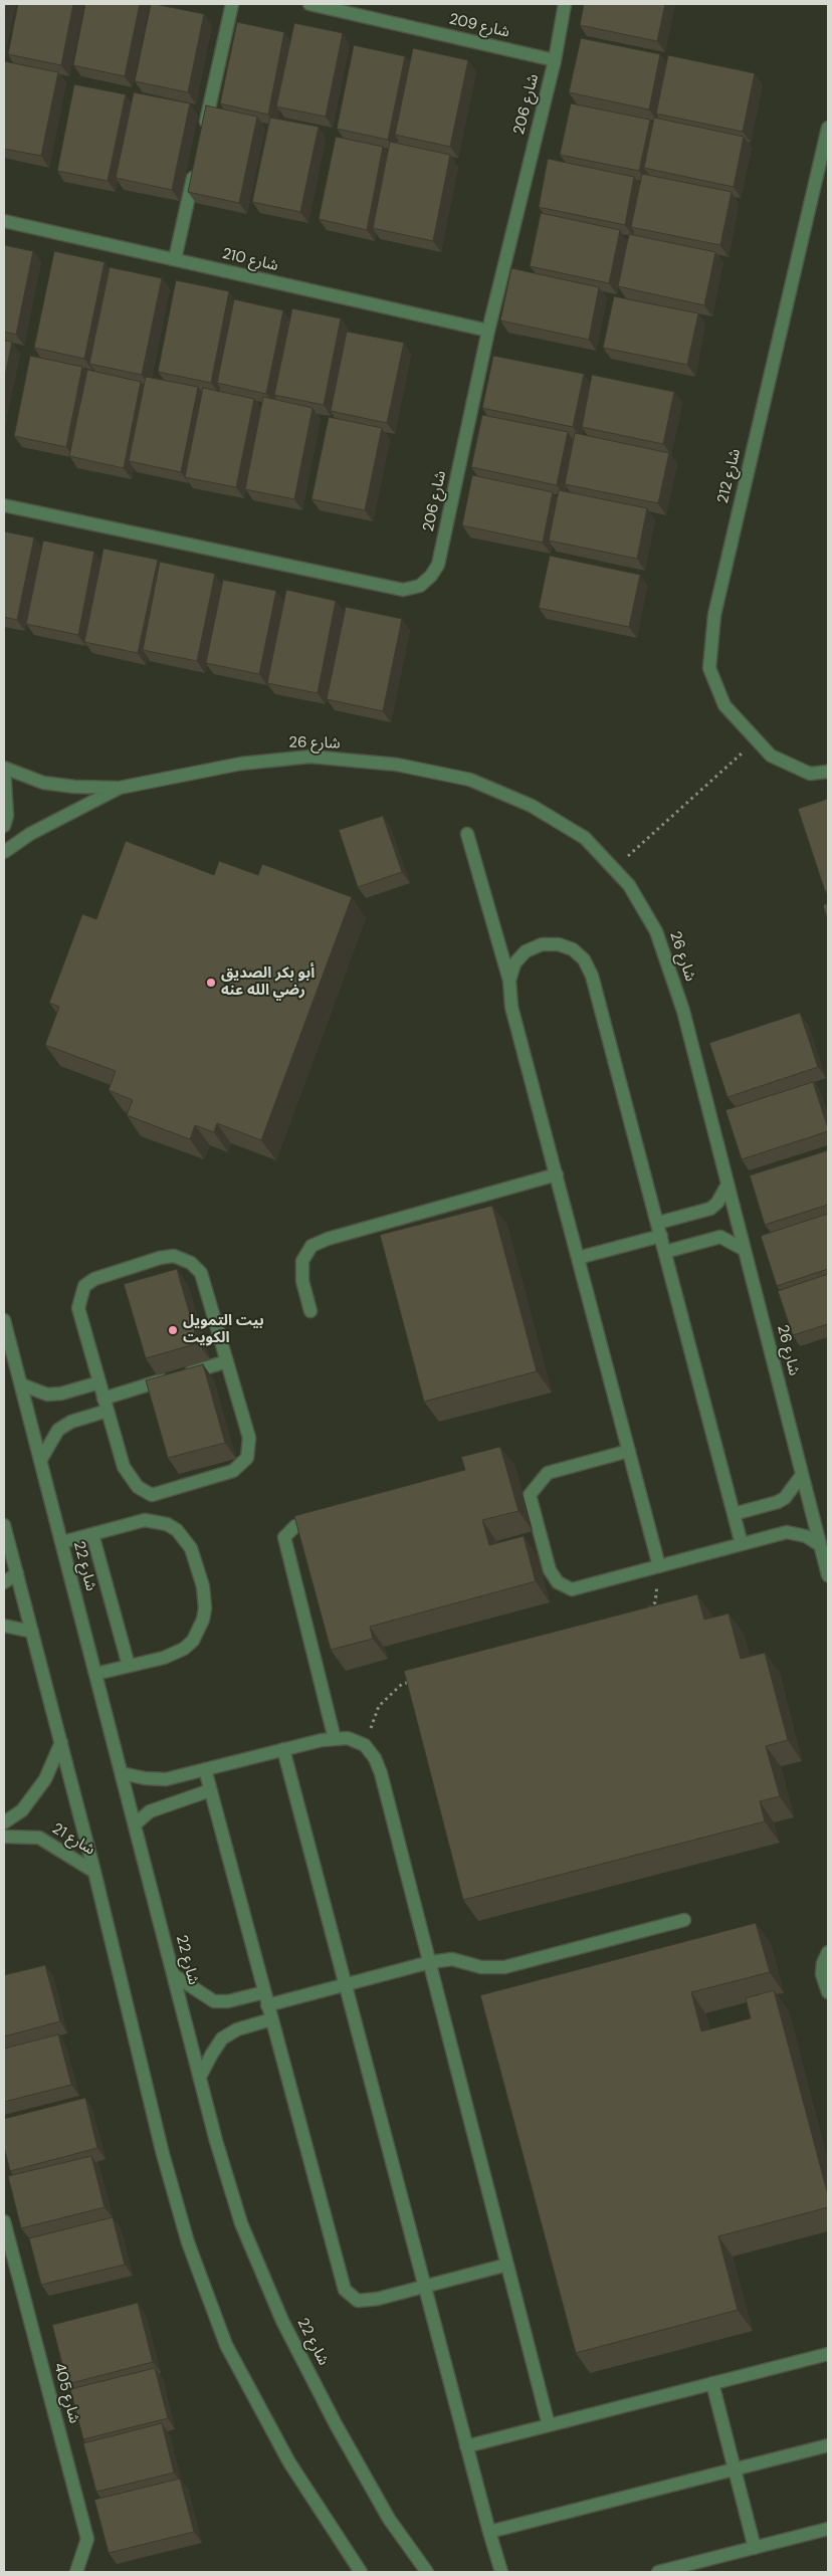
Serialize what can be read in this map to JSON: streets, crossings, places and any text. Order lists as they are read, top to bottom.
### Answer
{
  "streets": {
    "street": [
      "شارع 209",
      "شارع 206",
      "شارع 210",
      "شارع 212",
      "شارع 26",
      "شارع 22",
      "شارع 21",
      "شارع 405"
    ]
  },
  "crossings": [
    ["شارع 209", "شارع 206"],
    ["شارع 206", "شارع 210"]
  ],
  "places": ["أبو بكر الصديق رضي الله عنه", "بيت التمويل الكويت"]
}
